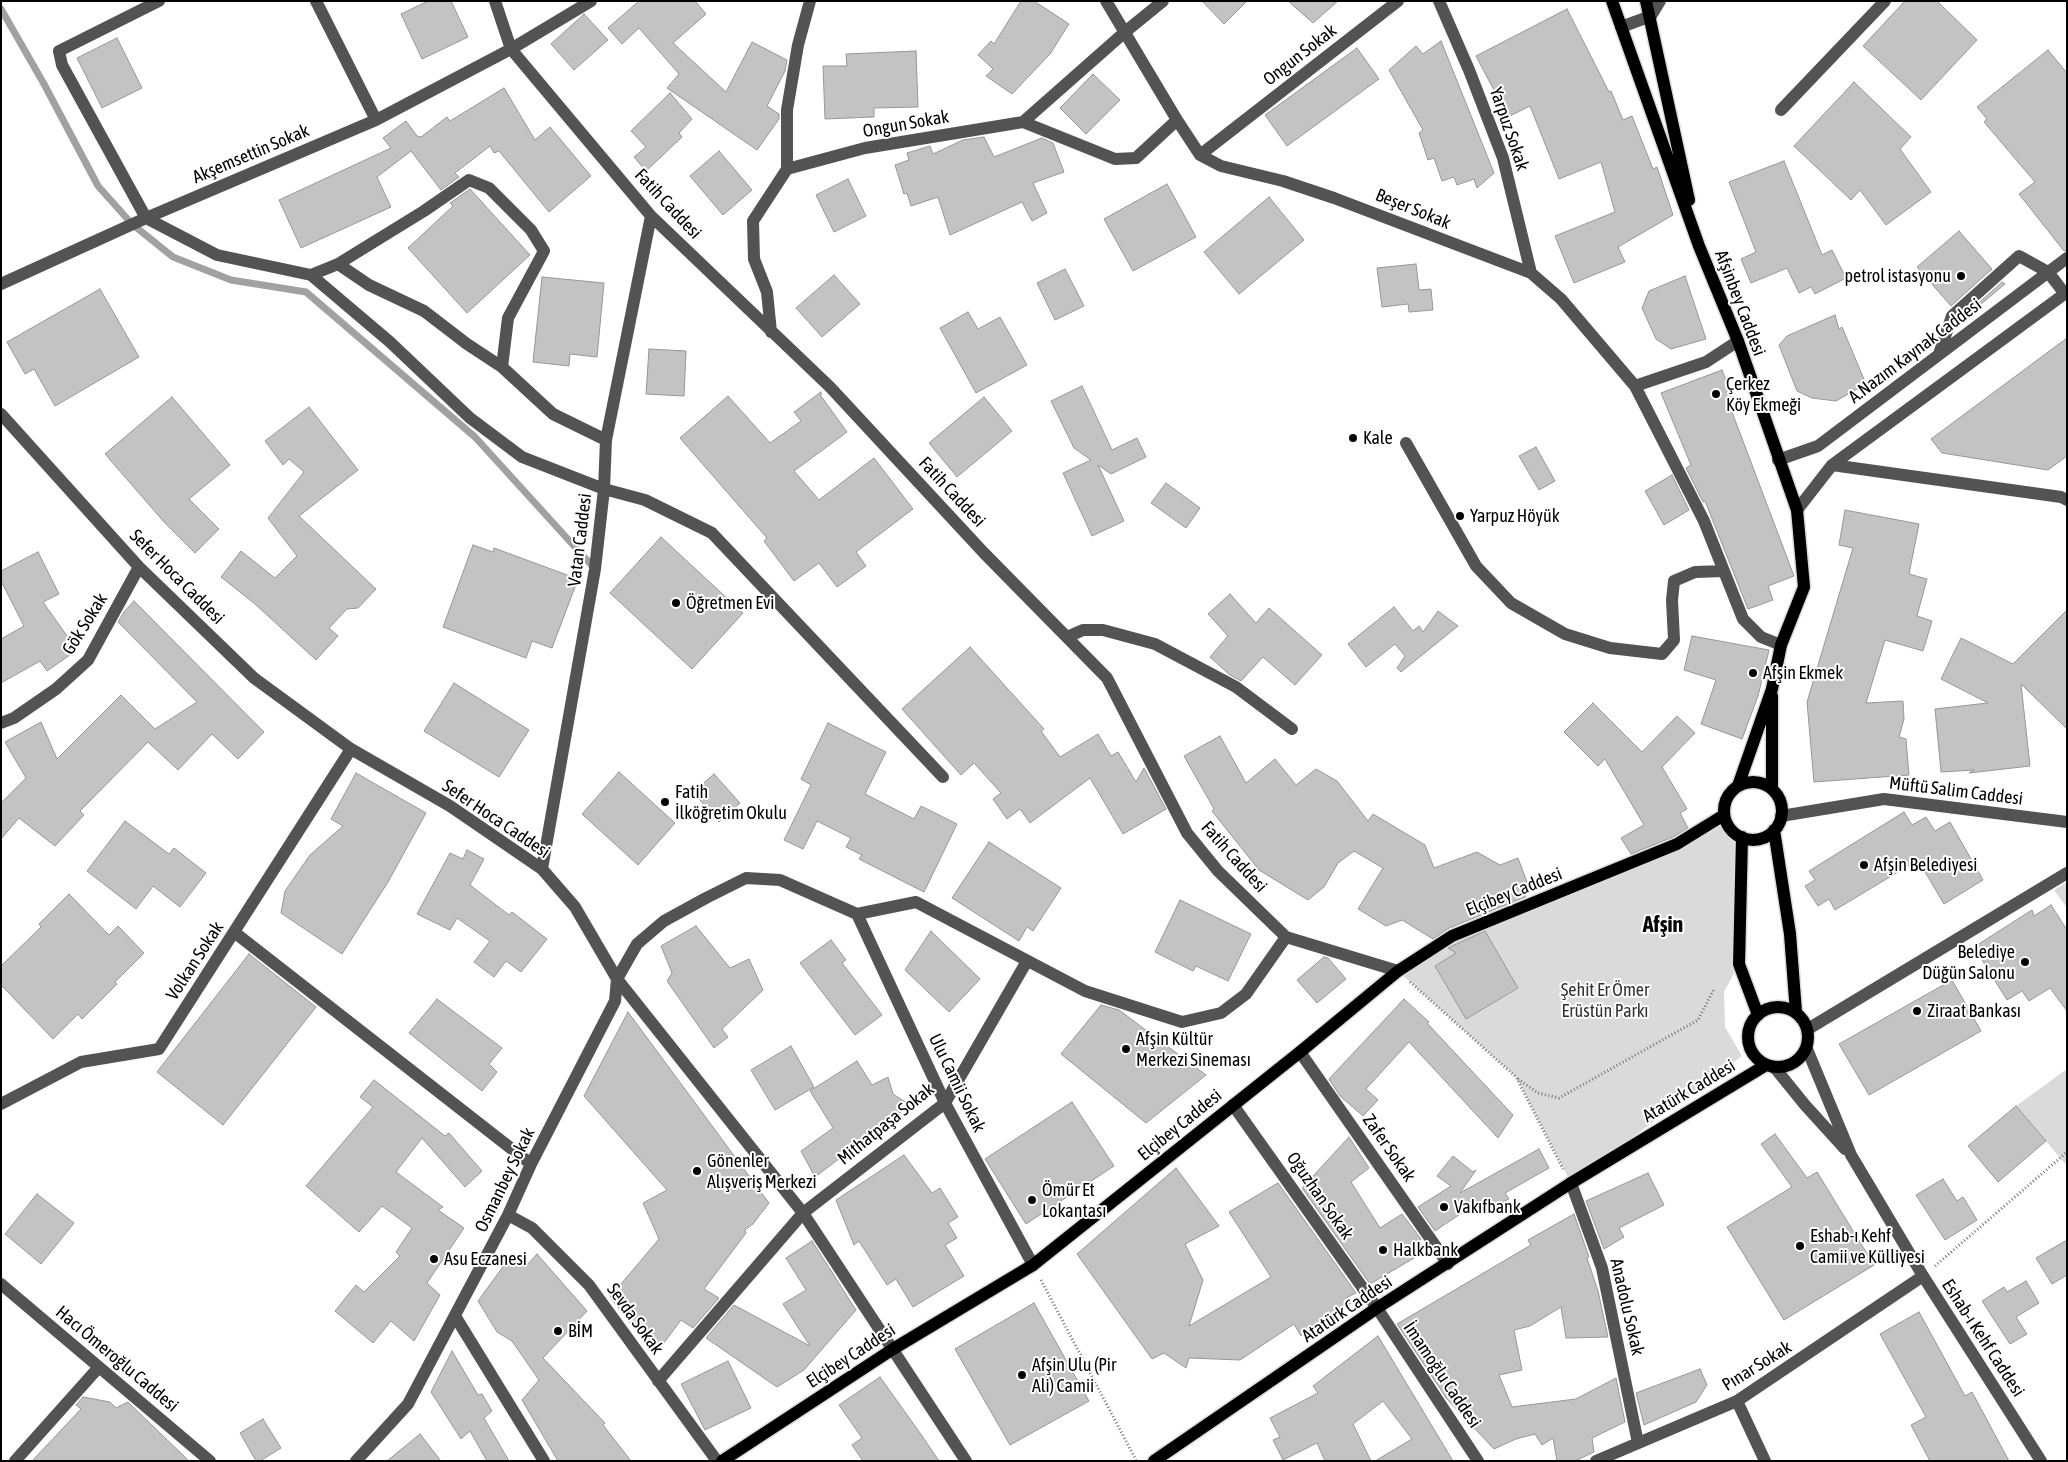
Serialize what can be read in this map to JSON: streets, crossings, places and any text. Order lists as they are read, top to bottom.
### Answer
{
  "streets": {
    "main road": ["Afşinbey Caddesi", "Elçibey Caddesi", "Atatürk Caddesi"],
    "street": [
      "Ongun Sokak",
      "Yarpuz Sokak",
      "Akşemsettin Sokak",
      "Fatih Caddesi",
      "Beşer Sokak",
      "A.Nazım Kaynak Caddesi",
      "Vatan Caddesi",
      "Sefer Hoca Caddesi",
      "Gök Sokak",
      "Müftü Salim Caddesi",
      "Volkan Sokak",
      "Ulu Camii Sokak",
      "Mithatpaşa Sokak",
      "Zafer Sokak",
      "Osmanbey Sokak",
      "Oğuzhan Sokak",
      "Anadolu Sokak",
      "Sevda Sokak",
      "Eshab-ı Kehf Caddesi",
      "Hacı Ömeroğlu Caddesi",
      "Pınar Sokak",
      "İmamoğlu Caddesi"
    ]
  },
  "crossings": [
    ["Ongun Sokak", "Beşer Sokak"],
    ["Yarpuz Sokak", "Beşer Sokak"],
    ["Akşemsettin Sokak", "Fatih Caddesi"],
    ["Fatih Caddesi", "Vatan Caddesi"],
    ["Fatih Caddesi", "Elçibey Caddesi"],
    ["Beşer Sokak", "Afşinbey Caddesi"],
    ["Afşinbey Caddesi", "A.Nazım Kaynak Caddesi"],
    ["Vatan Caddesi", "Sefer Hoca Caddesi"],
    ["Sefer Hoca Caddesi", "Gök Sokak"],
    ["Sefer Hoca Caddesi", "Elçibey Caddesi"],
    ["Sefer Hoca Caddesi", "Volkan Sokak"],
    ["Sefer Hoca Caddesi", "Mithatpaşa Sokak"],
    ["Sefer Hoca Caddesi", "Osmanbey Sokak"],
    ["Müftü Salim Caddesi", "Elçibey Caddesi"],
    ["Elçibey Caddesi", "Ulu Camii Sokak"],
    ["Elçibey Caddesi", "Zafer Sokak"],
    ["Elçibey Caddesi", "Oğuzhan Sokak"],
    ["Ulu Camii Sokak", "Mithatpaşa Sokak"],
    ["Atatürk Caddesi", "Zafer Sokak"],
    ["Atatürk Caddesi", "Oğuzhan Sokak"],
    ["Atatürk Caddesi", "Anadolu Sokak"],
    ["Atatürk Caddesi", "İmamoğlu Caddesi"],
    ["Mithatpaşa Sokak", "Sevda Sokak"],
    ["Osmanbey Sokak", "Sevda Sokak"],
    ["Oğuzhan Sokak", "İmamoğlu Caddesi"],
    ["Anadolu Sokak", "Pınar Sokak"],
    ["Eshab-ı Kehf Caddesi", "Pınar Sokak"]
  ],
  "districts": ["Afşin"],
  "parks": ["Şehit Er Ömer Erüstün Parkı"],
  "places": [
    "petrol istasyonu",
    "Çerkez Köy Ekmeği",
    "Kale",
    "Yarpuz Höyük",
    "Öğretmen Evi",
    "Afşin Ekmek",
    "Fatih İlköğretim Okulu",
    "Afşin Belediyesi",
    "Belediye Düğün Salonu",
    "Ziraat Bankası",
    "Afşin Kültür Merkezi Sineması",
    "Gönenler Alışveriş Merkezi",
    "Ömür Et Lokantası",
    "Vakıfbank",
    "Eshab-ı Kehf Camii ve Külliyesi",
    "Halkbank",
    "Asu Eczanesi",
    "BİM",
    "Afşin Ulu (Pir Ali) Camii"
  ]
}
